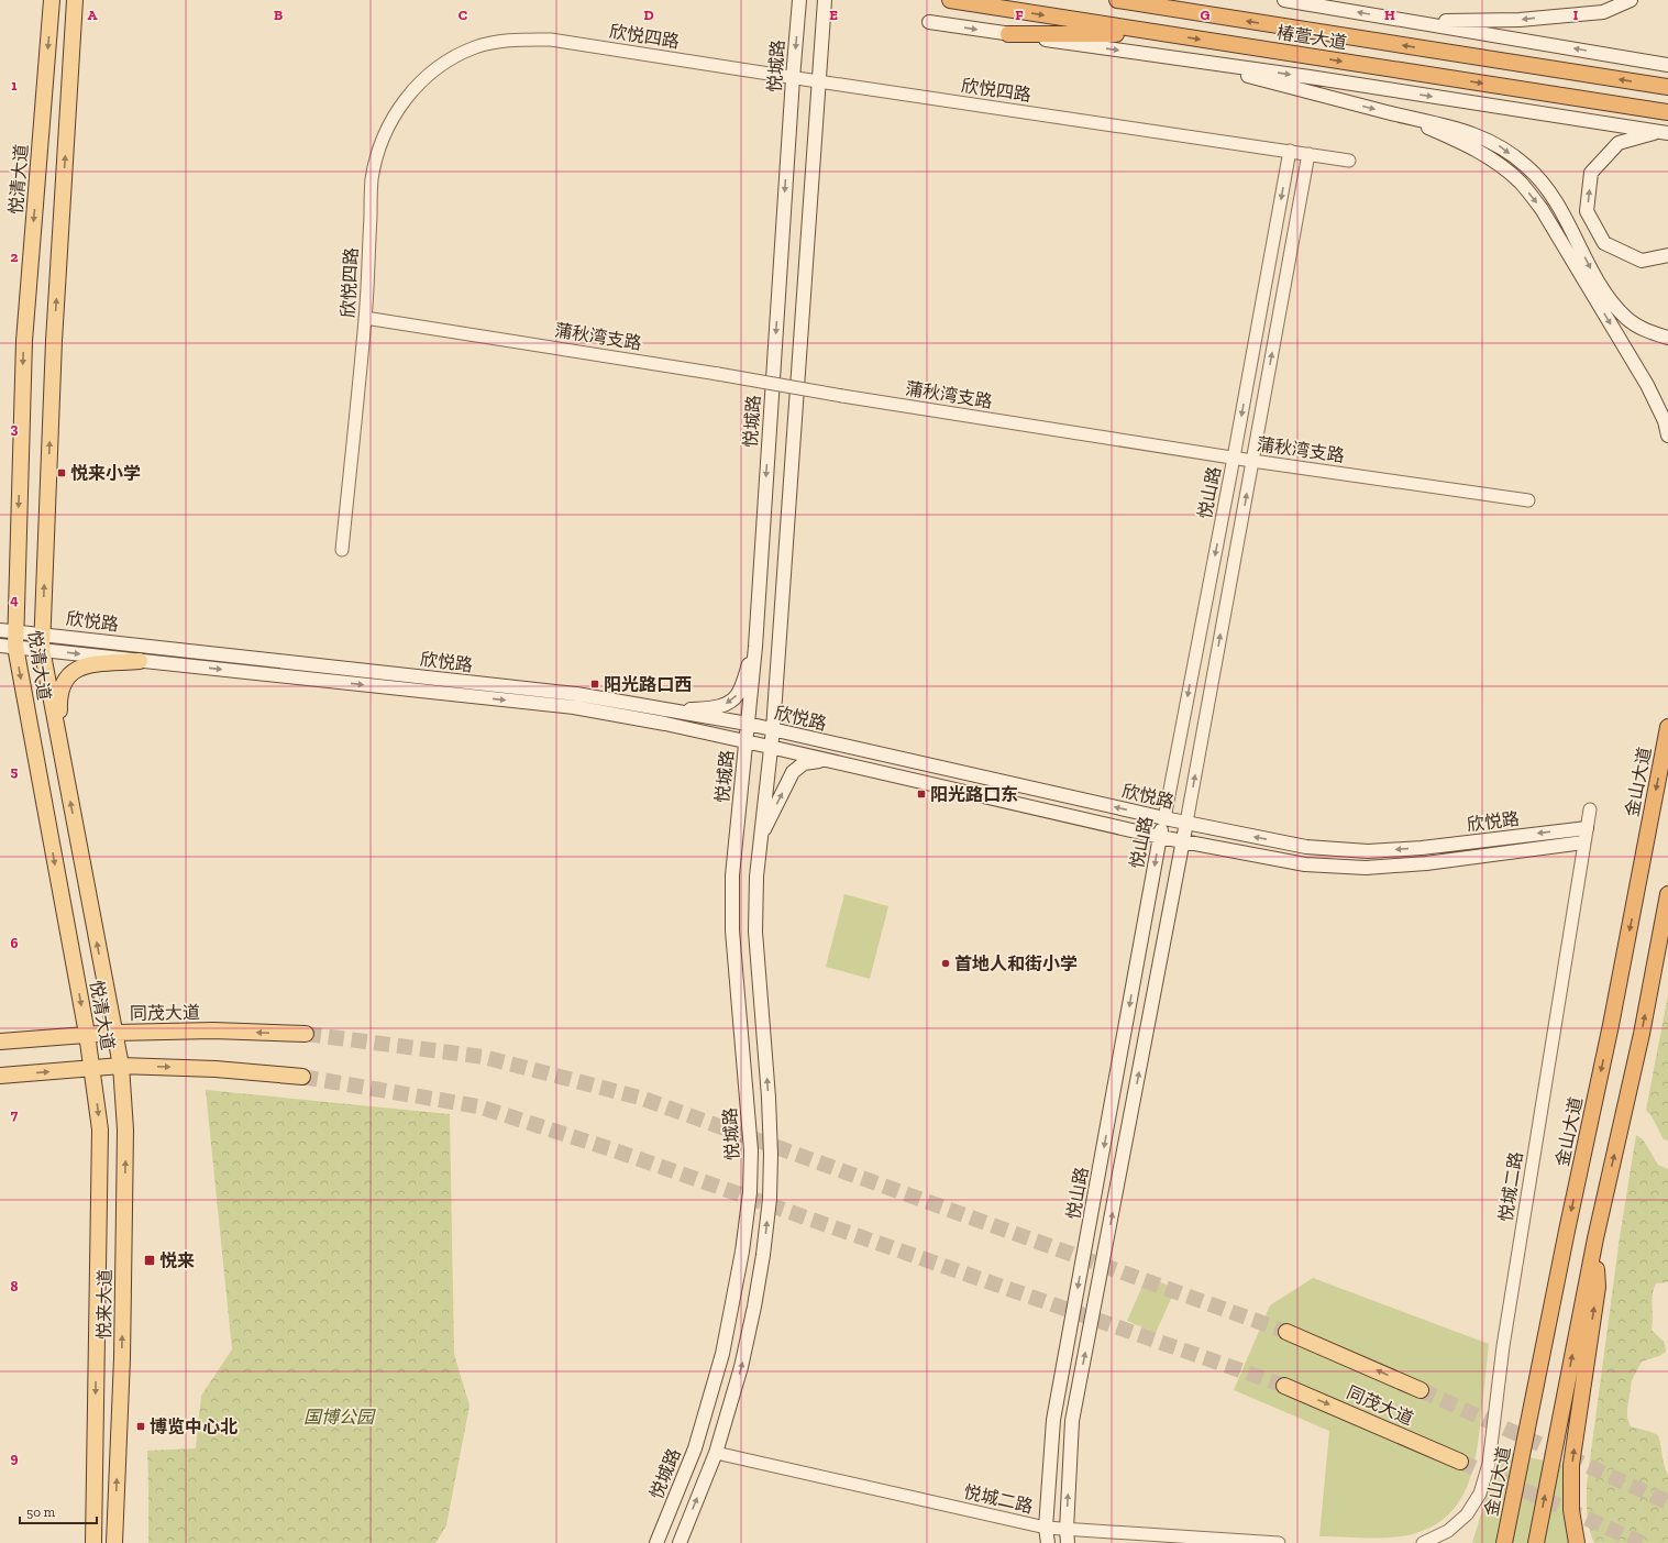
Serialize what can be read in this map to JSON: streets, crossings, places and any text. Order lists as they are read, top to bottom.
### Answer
{
  "streets": {
    "highway": ["椿萱大道", "金山大道"],
    "main road": [
      "悦城路",
      "悦清大道",
      "悦山路",
      "欣悦路",
      "同茂大道",
      "悦来大道"
    ],
    "street": ["欣悦四路", "蒲秋湾支路", "悦城二路"]
  },
  "crossings": [
    ["欣悦四路", "悦城路"],
    ["欣悦四路", "蒲秋湾支路"],
    ["欣悦四路", "悦山路"],
    ["悦城路", "欣悦路"],
    ["悦清大道", "欣悦路"],
    ["悦清大道", "同茂大道"],
    ["悦清大道", "悦来大道"],
    ["蒲秋湾支路", "悦山路"],
    ["悦山路", "欣悦路"],
    ["悦山路", "悦城二路"],
    ["欣悦路", "悦城二路"]
  ],
  "parks": ["国博公园"],
  "places": {
    "transit": [
      "悦来小学",
      "阳光路口西",
      "阳光路口东",
      "悦来",
      "博览中心北"
    ],
    "other": ["首地人和街小学"]
  },
  "scale_bar": "50 m",
  "grid": {
    "columns": [
      "A",
      "B",
      "C",
      "D",
      "E",
      "F",
      "G",
      "H",
      "I"
    ],
    "rows": [
      "1",
      "2",
      "3",
      "4",
      "5",
      "6",
      "7",
      "8",
      "9"
    ]
  }
}
